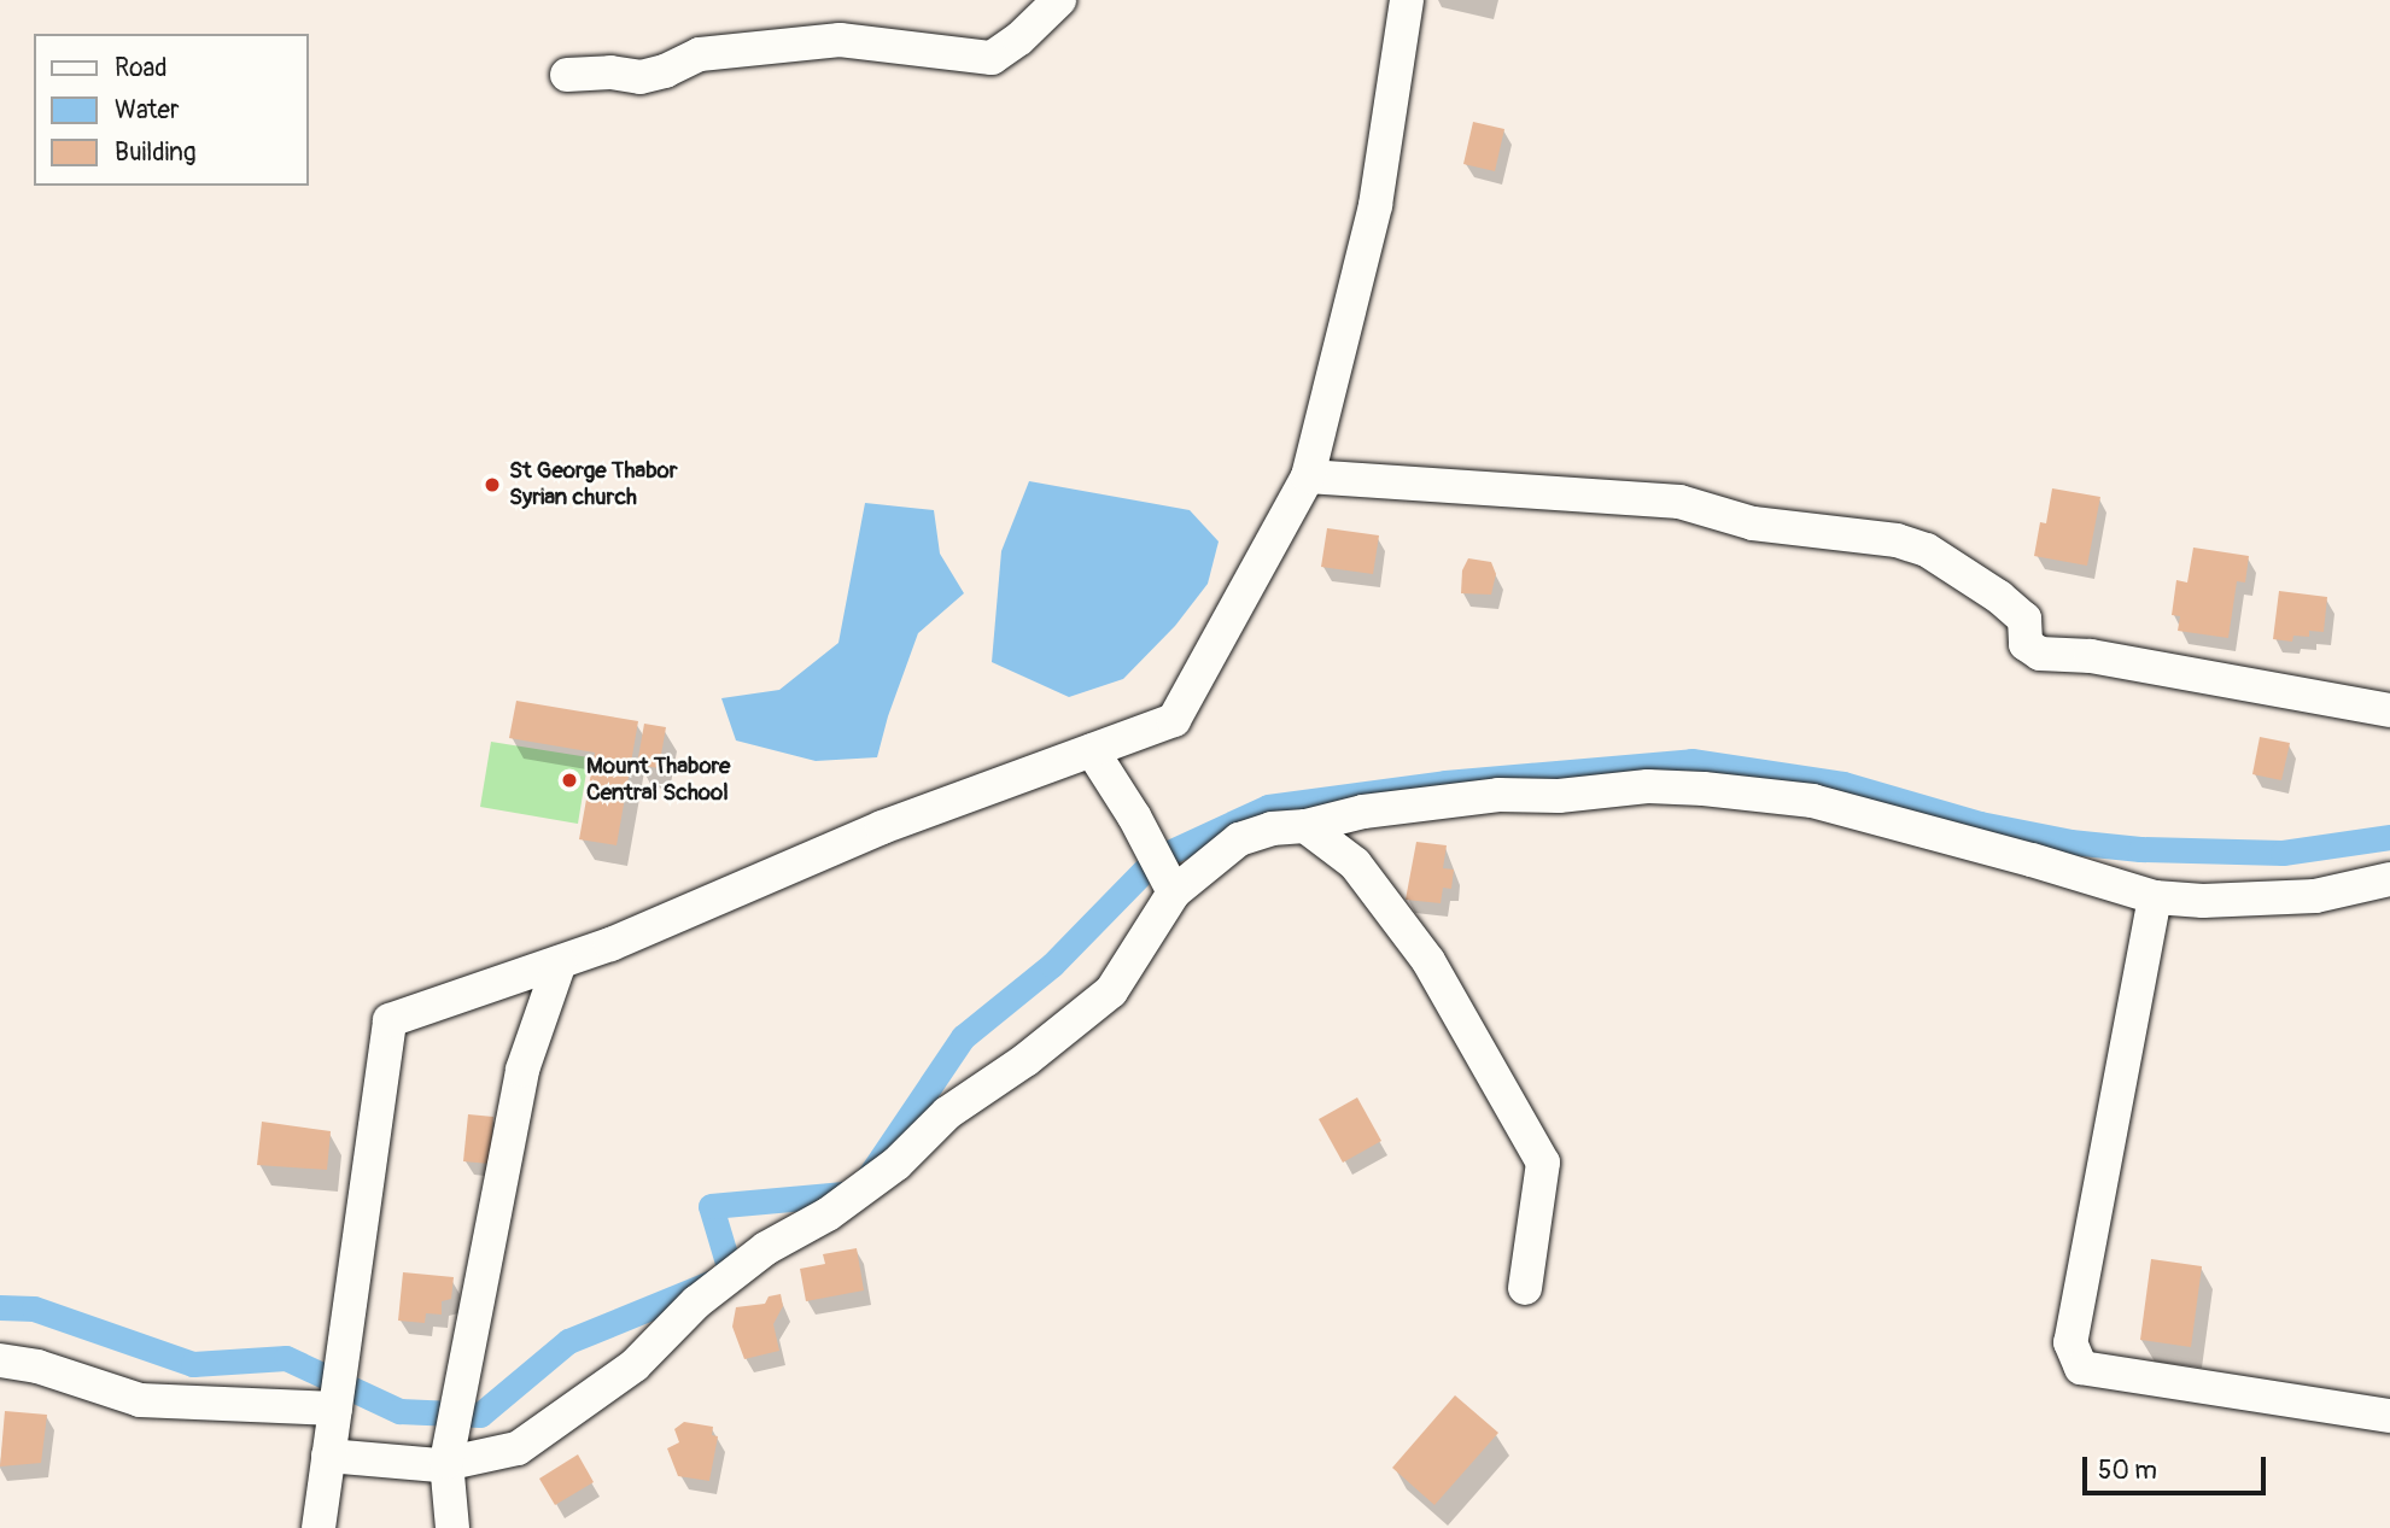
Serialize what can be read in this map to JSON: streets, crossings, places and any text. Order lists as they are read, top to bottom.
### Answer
{
  "places": ["St George Thabor Syrian church", "Mount Thabore Central School"],
  "legend": ["Road", "Water", "Building"],
  "scale_bar": "50 m"
}
